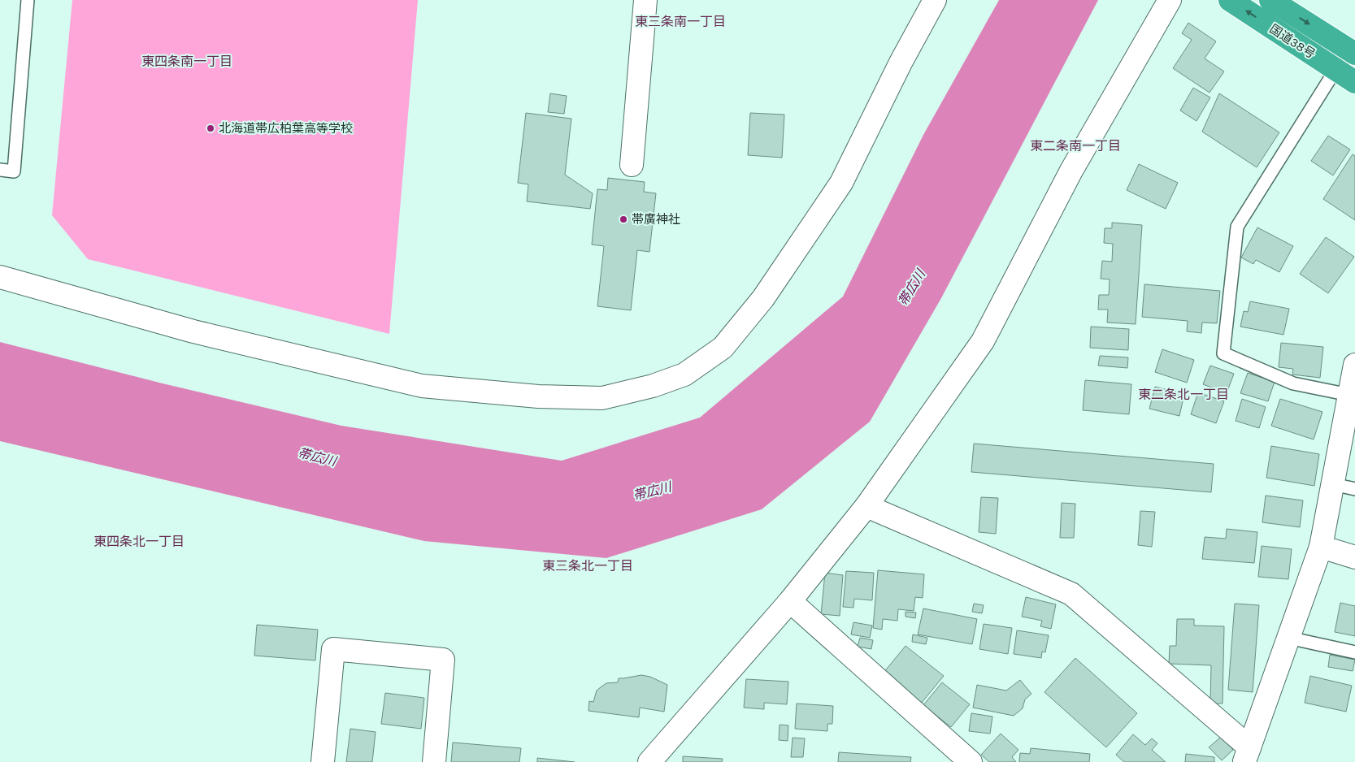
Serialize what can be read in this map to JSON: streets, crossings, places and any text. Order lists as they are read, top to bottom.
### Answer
{
  "streets": {
    "highway": ["国道38号"]
  },
  "districts": [
    "東三条南一丁目",
    "東四条南一丁目",
    "東二条南一丁目",
    "東二条北一丁目",
    "東四条北一丁目",
    "東三条北一丁目"
  ],
  "water": ["帯広川"],
  "places": ["北海道帯広柏葉高等学校", "帯廣神社"]
}
